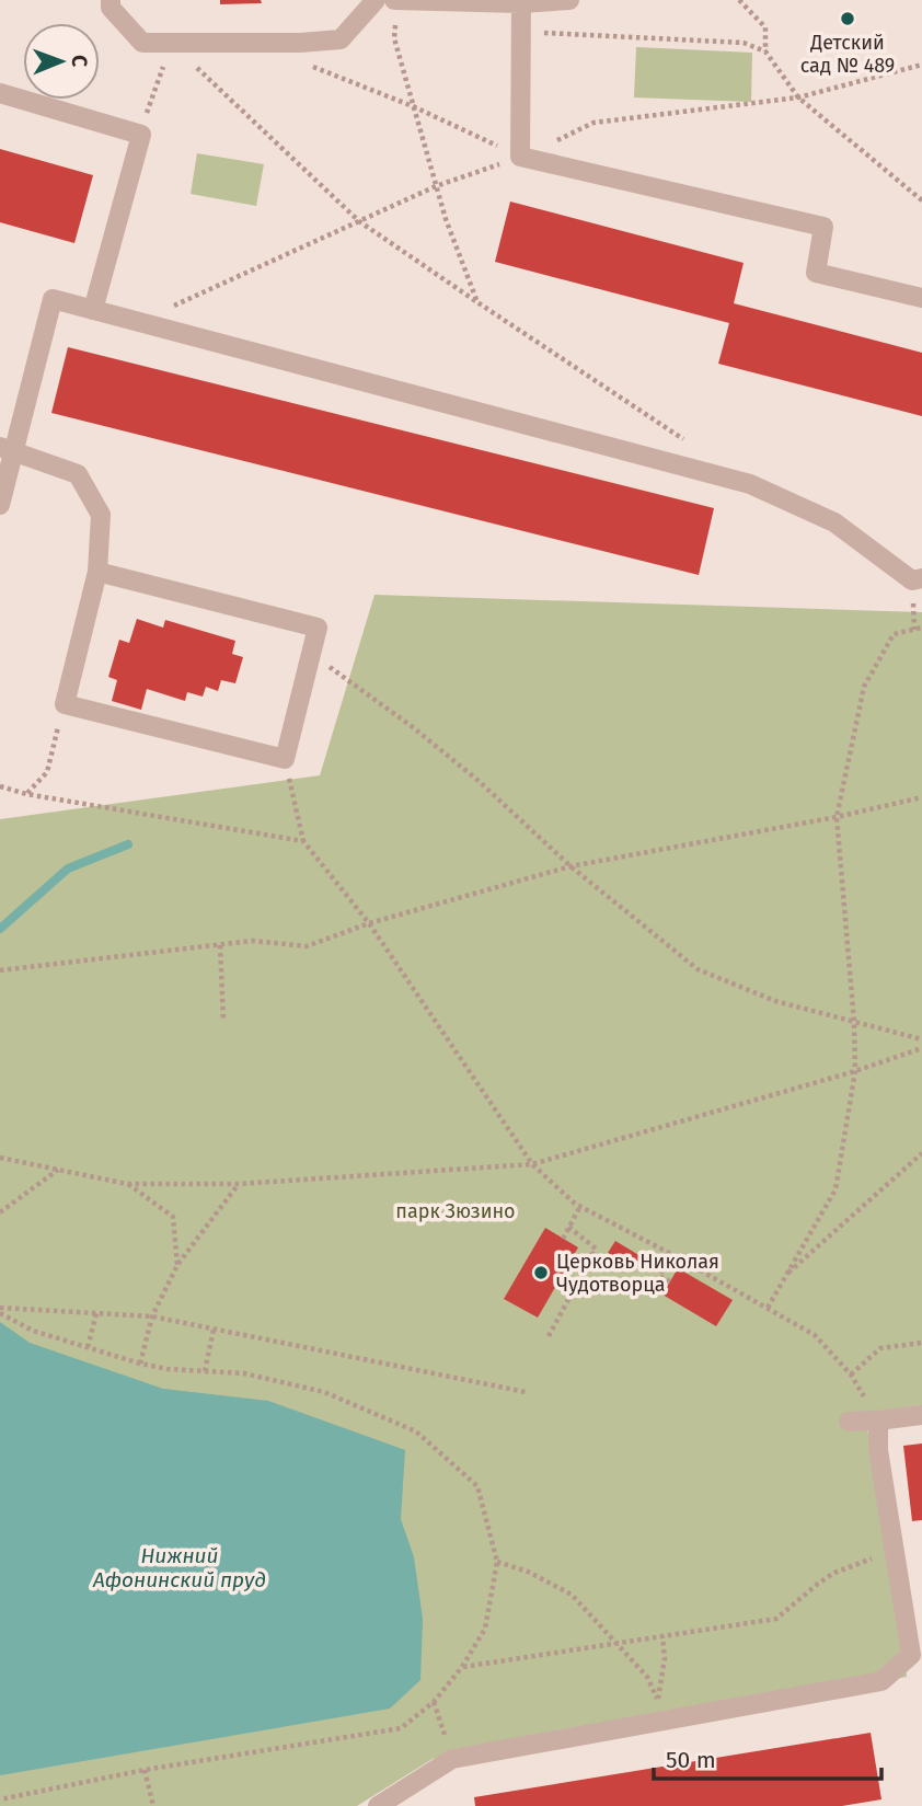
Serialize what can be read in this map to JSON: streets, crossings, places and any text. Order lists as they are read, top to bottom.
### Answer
{
  "water": ["Нижний Афонинский пруд"],
  "parks": ["парк Зюзино"],
  "places": ["Детский сад № 489", "Церковь Николая Чудотворца"],
  "scale_bar": "50 m",
  "north": "right"
}
